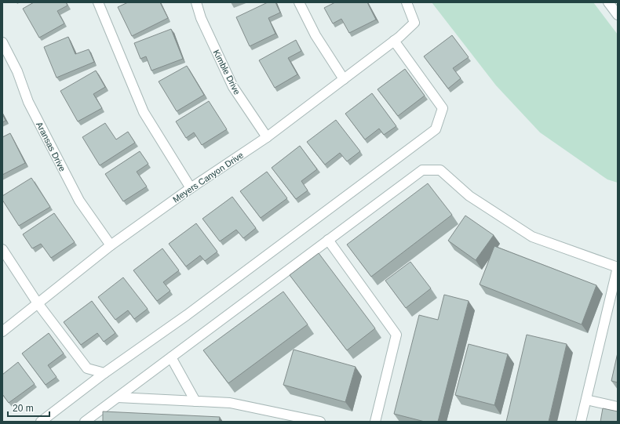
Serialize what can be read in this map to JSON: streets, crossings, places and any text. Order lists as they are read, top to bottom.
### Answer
{
  "streets": {
    "street": ["Kimble Drive", "Aransas Drive", "Meyers Canyon Drive"]
  },
  "crossings": [
    ["Kimble Drive", "Meyers Canyon Drive"],
    ["Aransas Drive", "Meyers Canyon Drive"]
  ],
  "scale_bar": "20 m"
}
